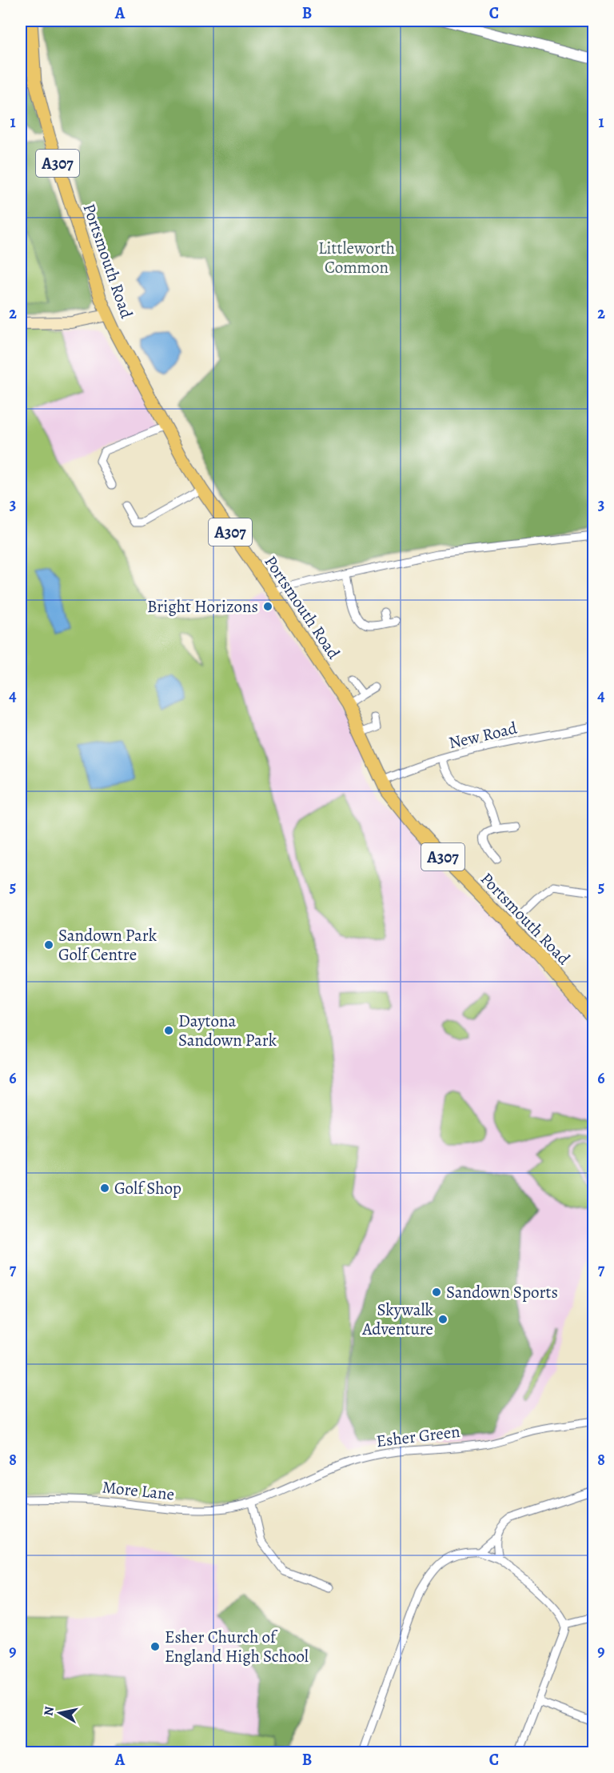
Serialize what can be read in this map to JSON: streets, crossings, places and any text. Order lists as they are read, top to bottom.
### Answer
{
  "streets": {
    "main road": ["A307", "Portsmouth Road"],
    "street": ["New Road", "Esher Green", "More Lane"]
  },
  "crossings": [
    ["Portsmouth Road", "New Road"],
    ["Esher Green", "More Lane"]
  ],
  "parks": ["Littleworth Common"],
  "places": [
    "Bright Horizons",
    "Sandown Park Golf Centre",
    "Daytona Sandown Park",
    "Golf Shop",
    "Sandown Sports",
    "Skywalk Adventure",
    "Esher Church of England High School"
  ],
  "north": "left",
  "grid": {
    "columns": ["A", "B", "C"],
    "rows": [
      "1",
      "2",
      "3",
      "4",
      "5",
      "6",
      "7",
      "8",
      "9"
    ]
  }
}
